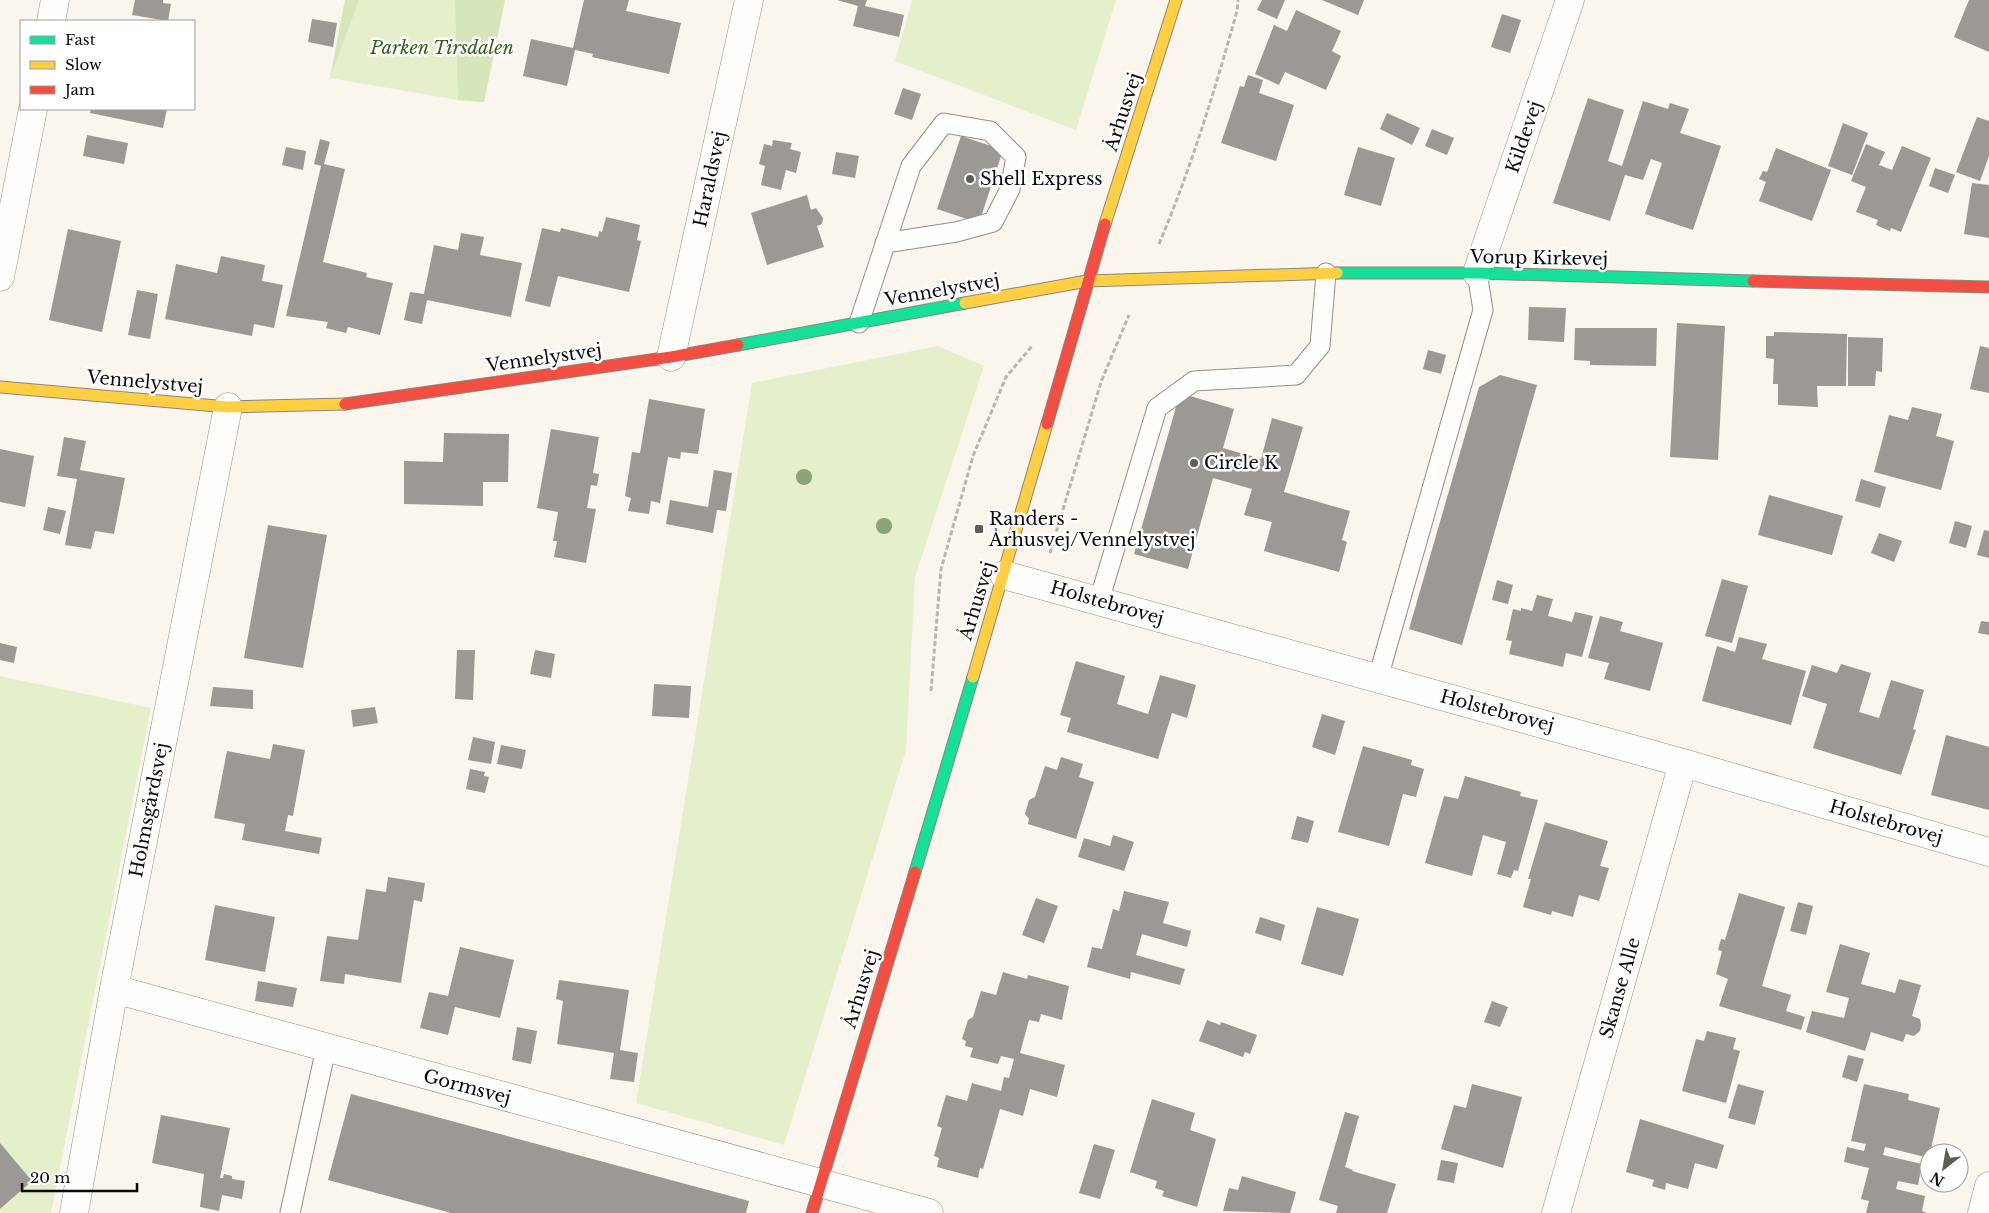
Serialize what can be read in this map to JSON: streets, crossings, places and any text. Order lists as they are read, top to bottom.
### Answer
{
  "streets": {
    "street": [
      "Århusvej",
      "Kildevej",
      "Haraldsvej",
      "Vorup Kirkevej",
      "Vennelystvej",
      "Holstebrovej",
      "Holmsgårdsvej",
      "Skanse Alle",
      "Gormsvej"
    ]
  },
  "crossings": [
    ["Århusvej", "Vorup Kirkevej"],
    ["Århusvej", "Vennelystvej"],
    ["Århusvej", "Holstebrovej"],
    ["Århusvej", "Gormsvej"],
    ["Kildevej", "Vorup Kirkevej"],
    ["Haraldsvej", "Vennelystvej"],
    ["Vorup Kirkevej", "Vennelystvej"],
    ["Vennelystvej", "Holmsgårdsvej"],
    ["Holstebrovej", "Skanse Alle"],
    ["Holmsgårdsvej", "Gormsvej"]
  ],
  "parks": ["Parken Tirsdalen"],
  "places": {
    "other": ["Shell Express", "Circle K"],
    "transit": ["Randers - Århusvej/Vennelystvej"]
  },
  "legend": ["Fast", "Slow", "Jam"],
  "scale_bar": "20 m",
  "north": "bottom left"
}
